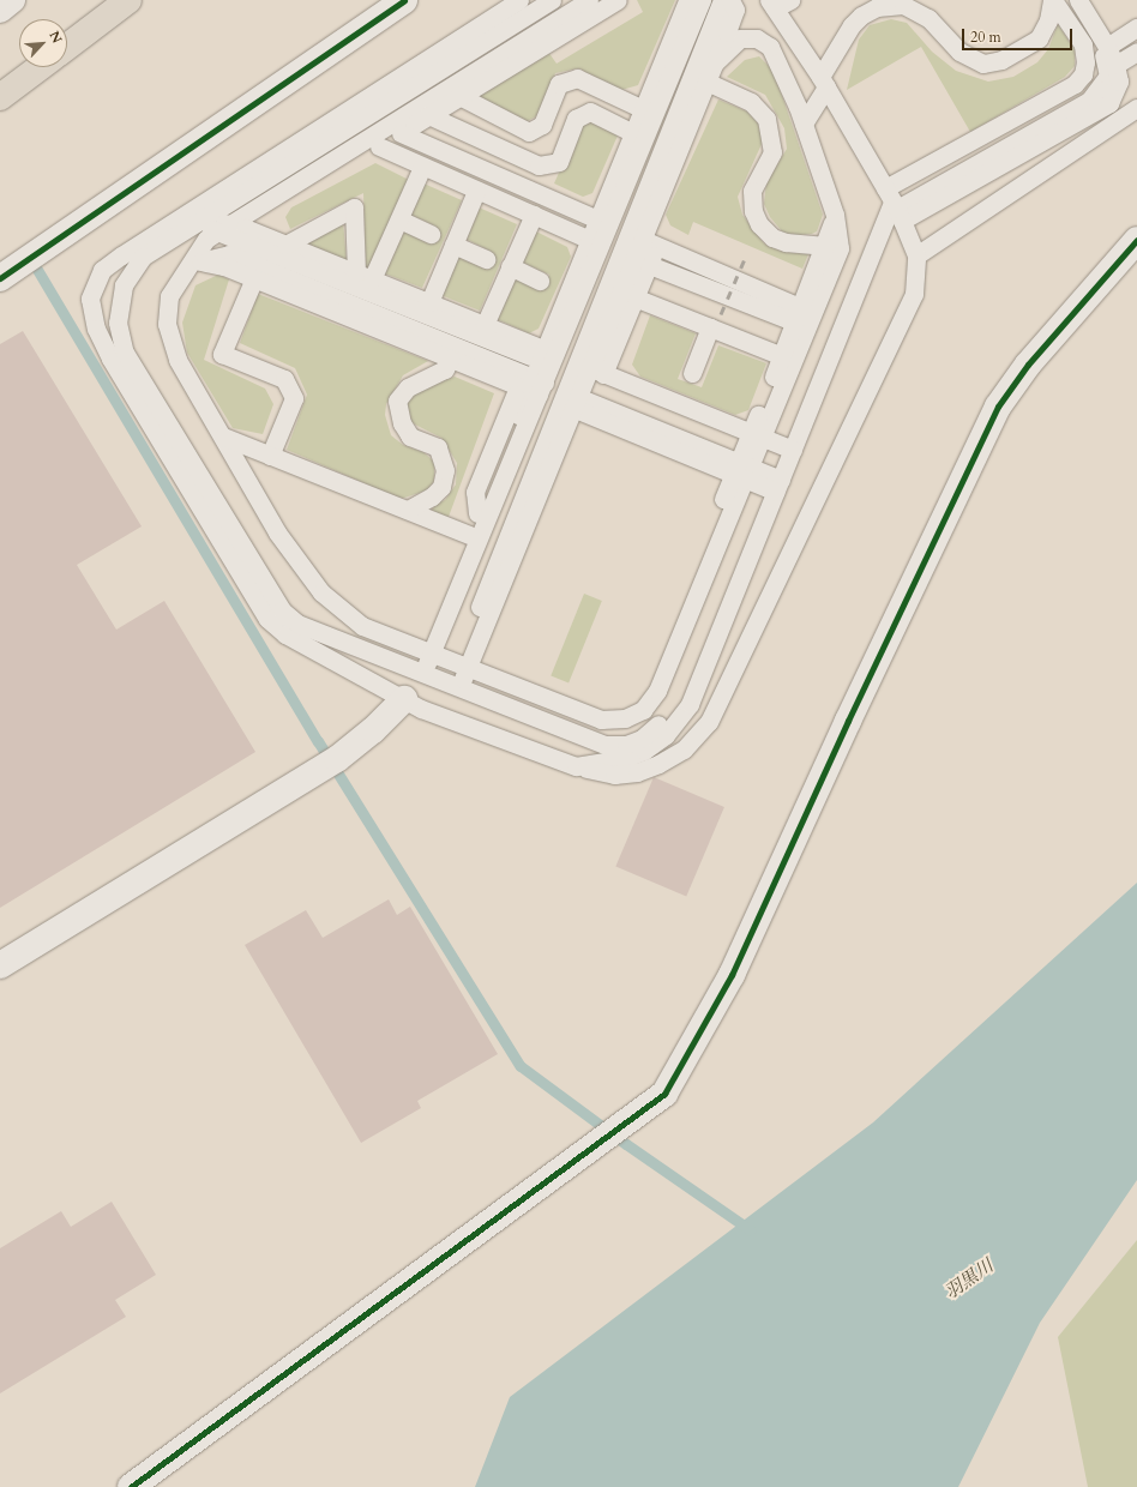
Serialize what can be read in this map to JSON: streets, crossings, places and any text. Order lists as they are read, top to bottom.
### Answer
{
  "water": ["羽黒川"],
  "scale_bar": "20 m",
  "north": "top right"
}
